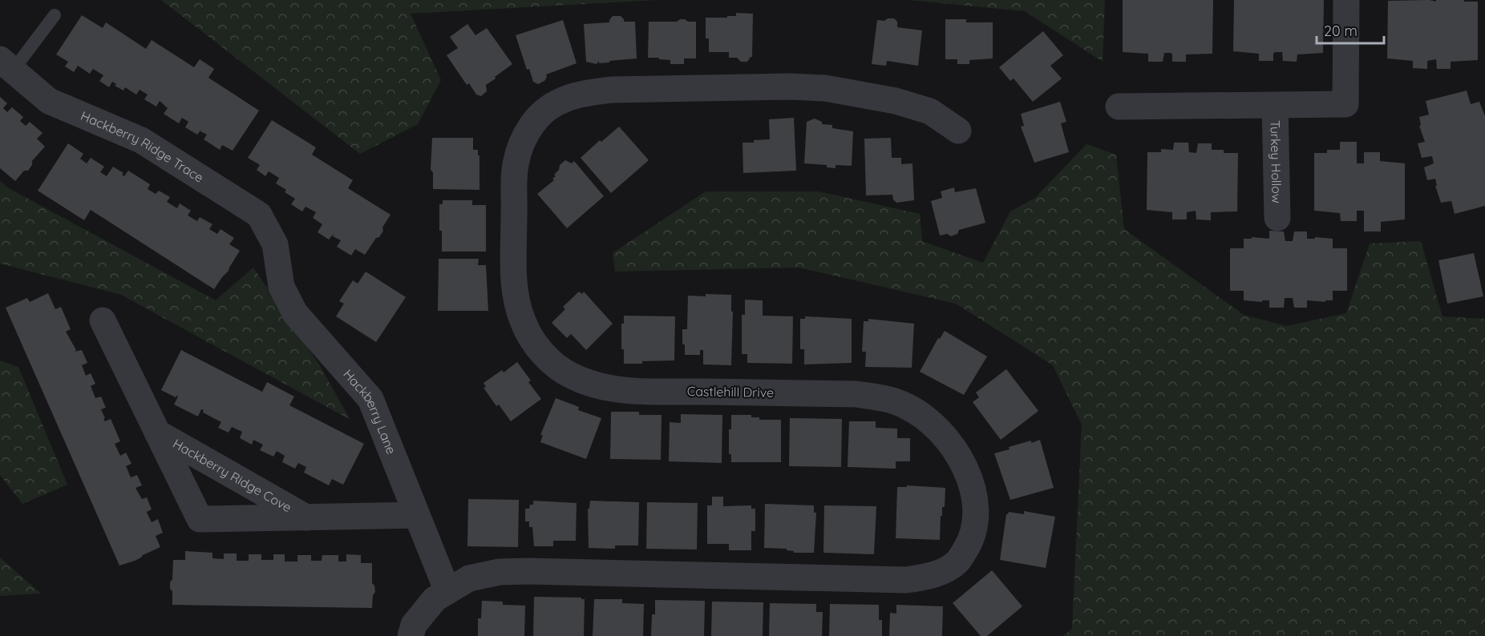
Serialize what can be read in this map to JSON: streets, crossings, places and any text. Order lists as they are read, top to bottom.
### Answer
{
  "streets": {
    "street": [
      "Hackberry Ridge Trace",
      "Turkey Hollow",
      "Castlehill Drive",
      "Hackberry Lane",
      "Hackberry Ridge Cove"
    ]
  },
  "crossings": [
    ["Hackberry Ridge Trace", "Hackberry Lane"],
    ["Castlehill Drive", "Hackberry Lane"],
    ["Hackberry Lane", "Hackberry Ridge Cove"]
  ],
  "scale_bar": "20 m"
}
